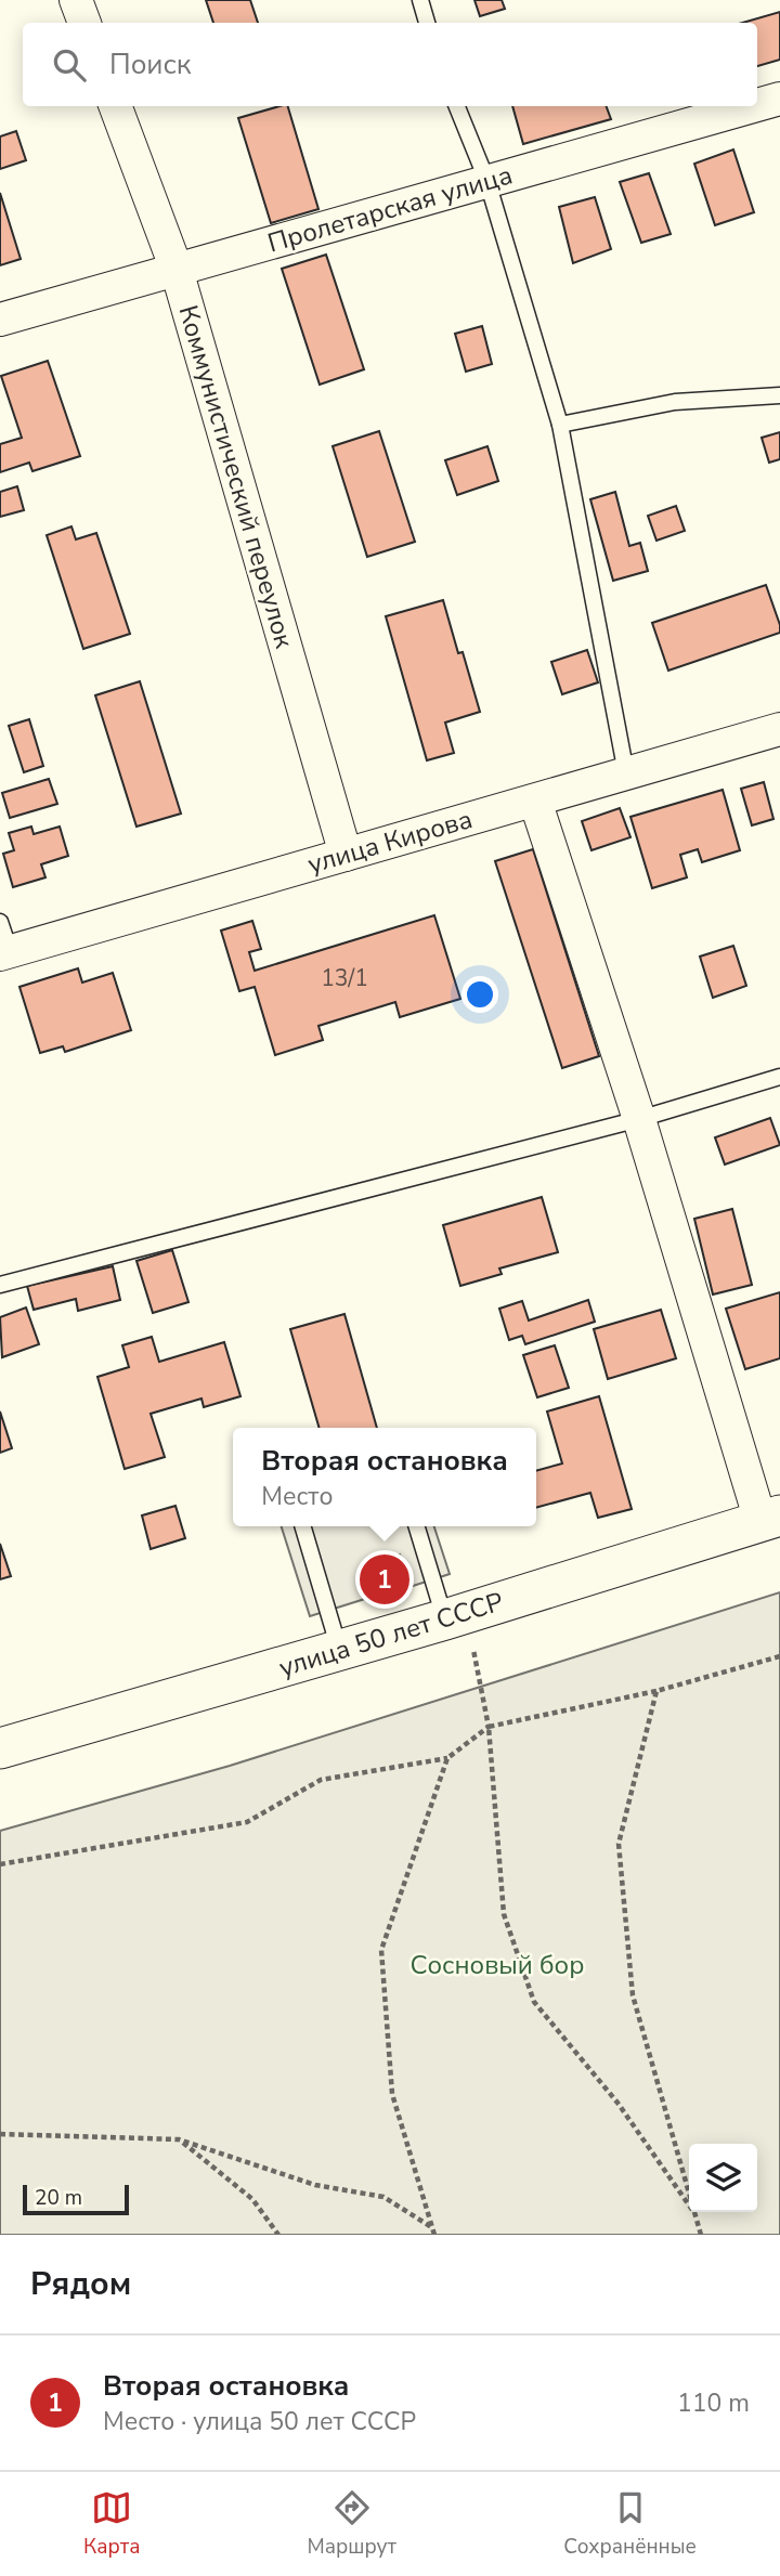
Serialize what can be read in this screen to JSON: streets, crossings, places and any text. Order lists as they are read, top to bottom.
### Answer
{
  "streets": {
    "street": [
      "Пролетарская улица",
      "Коммунистический переулок",
      "улица Кирова",
      "улица 50 лет СССР"
    ]
  },
  "crossings": [
    ["Пролетарская улица", "Коммунистический переулок"],
    ["Коммунистический переулок", "улица Кирова"]
  ],
  "parks": ["Сосновый бор"],
  "house_numbers": ["13/1"],
  "scale_bar": "20 m",
  "page": {
    "search": "Поиск",
    "popup": ["Вторая остановка", "Место"],
    "pins": "1",
    "scale": "20 m",
    "heading": "Рядом",
    "list": [
      {
        "mark": "1",
        "name": "Вторая остановка",
        "note": "Место · улица 50 лет СССР",
        "value": "110 m"
      }
    ],
    "nav": ["Карта", "Маршрут", "Сохранённые"]
  }
}
